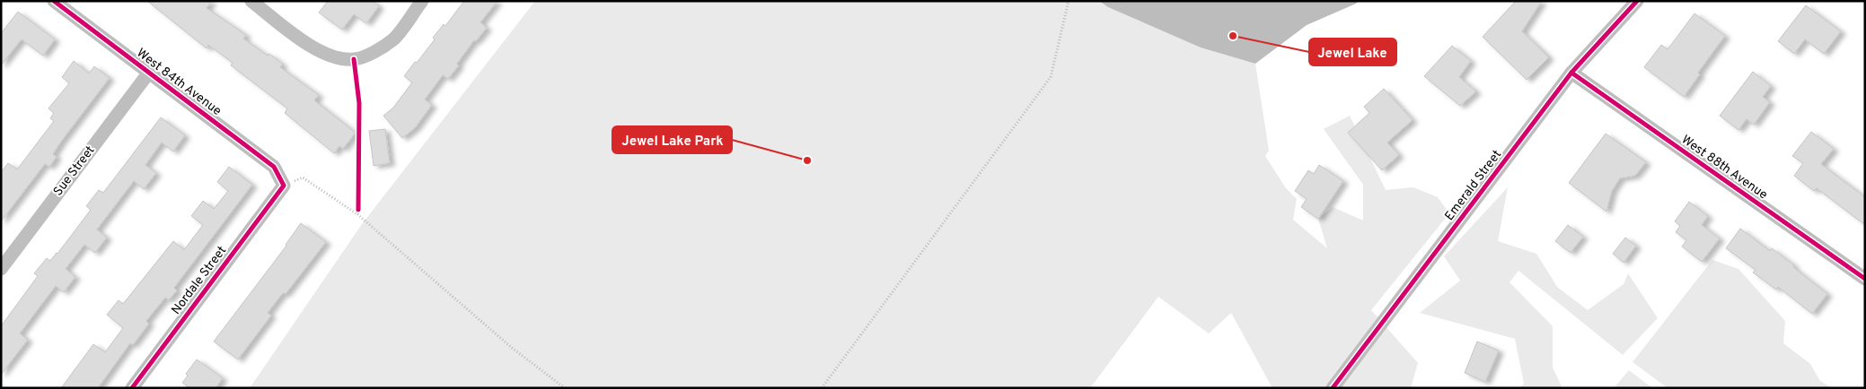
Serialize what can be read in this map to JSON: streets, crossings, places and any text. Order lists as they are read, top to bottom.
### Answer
{
  "streets": {
    "street": [
      "West 84th Avenue",
      "West 88th Avenue",
      "Sue Street",
      "Emerald Street",
      "Nordale Street"
    ]
  },
  "crossings": [
    ["West 84th Avenue", "Sue Street"],
    ["West 84th Avenue", "Nordale Street"],
    ["West 88th Avenue", "Emerald Street"]
  ],
  "places": ["Jewel Lake", "Jewel Lake Park"]
}
